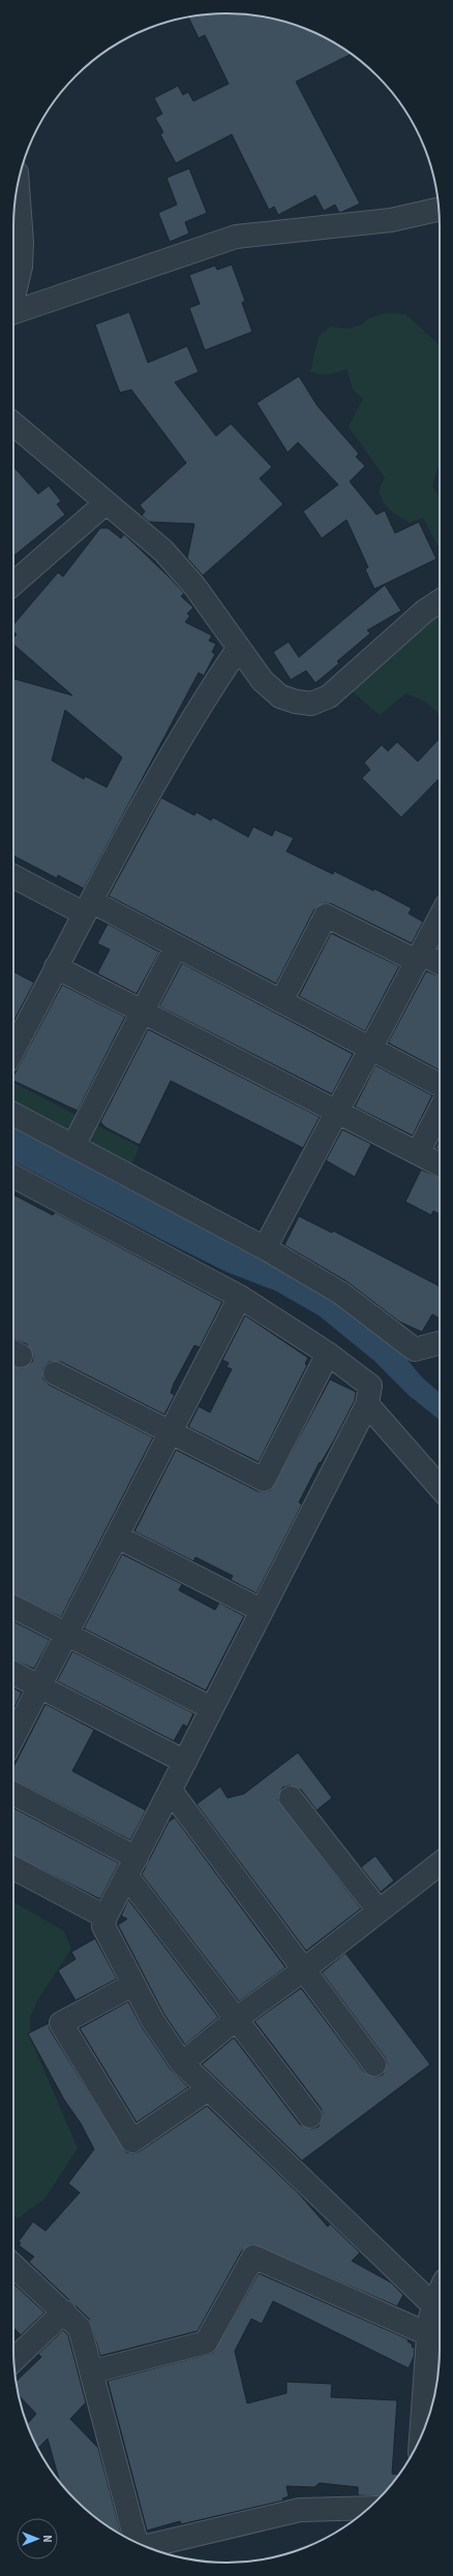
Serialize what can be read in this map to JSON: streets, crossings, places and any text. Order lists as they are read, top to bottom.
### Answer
{
  "north": "right"
}
